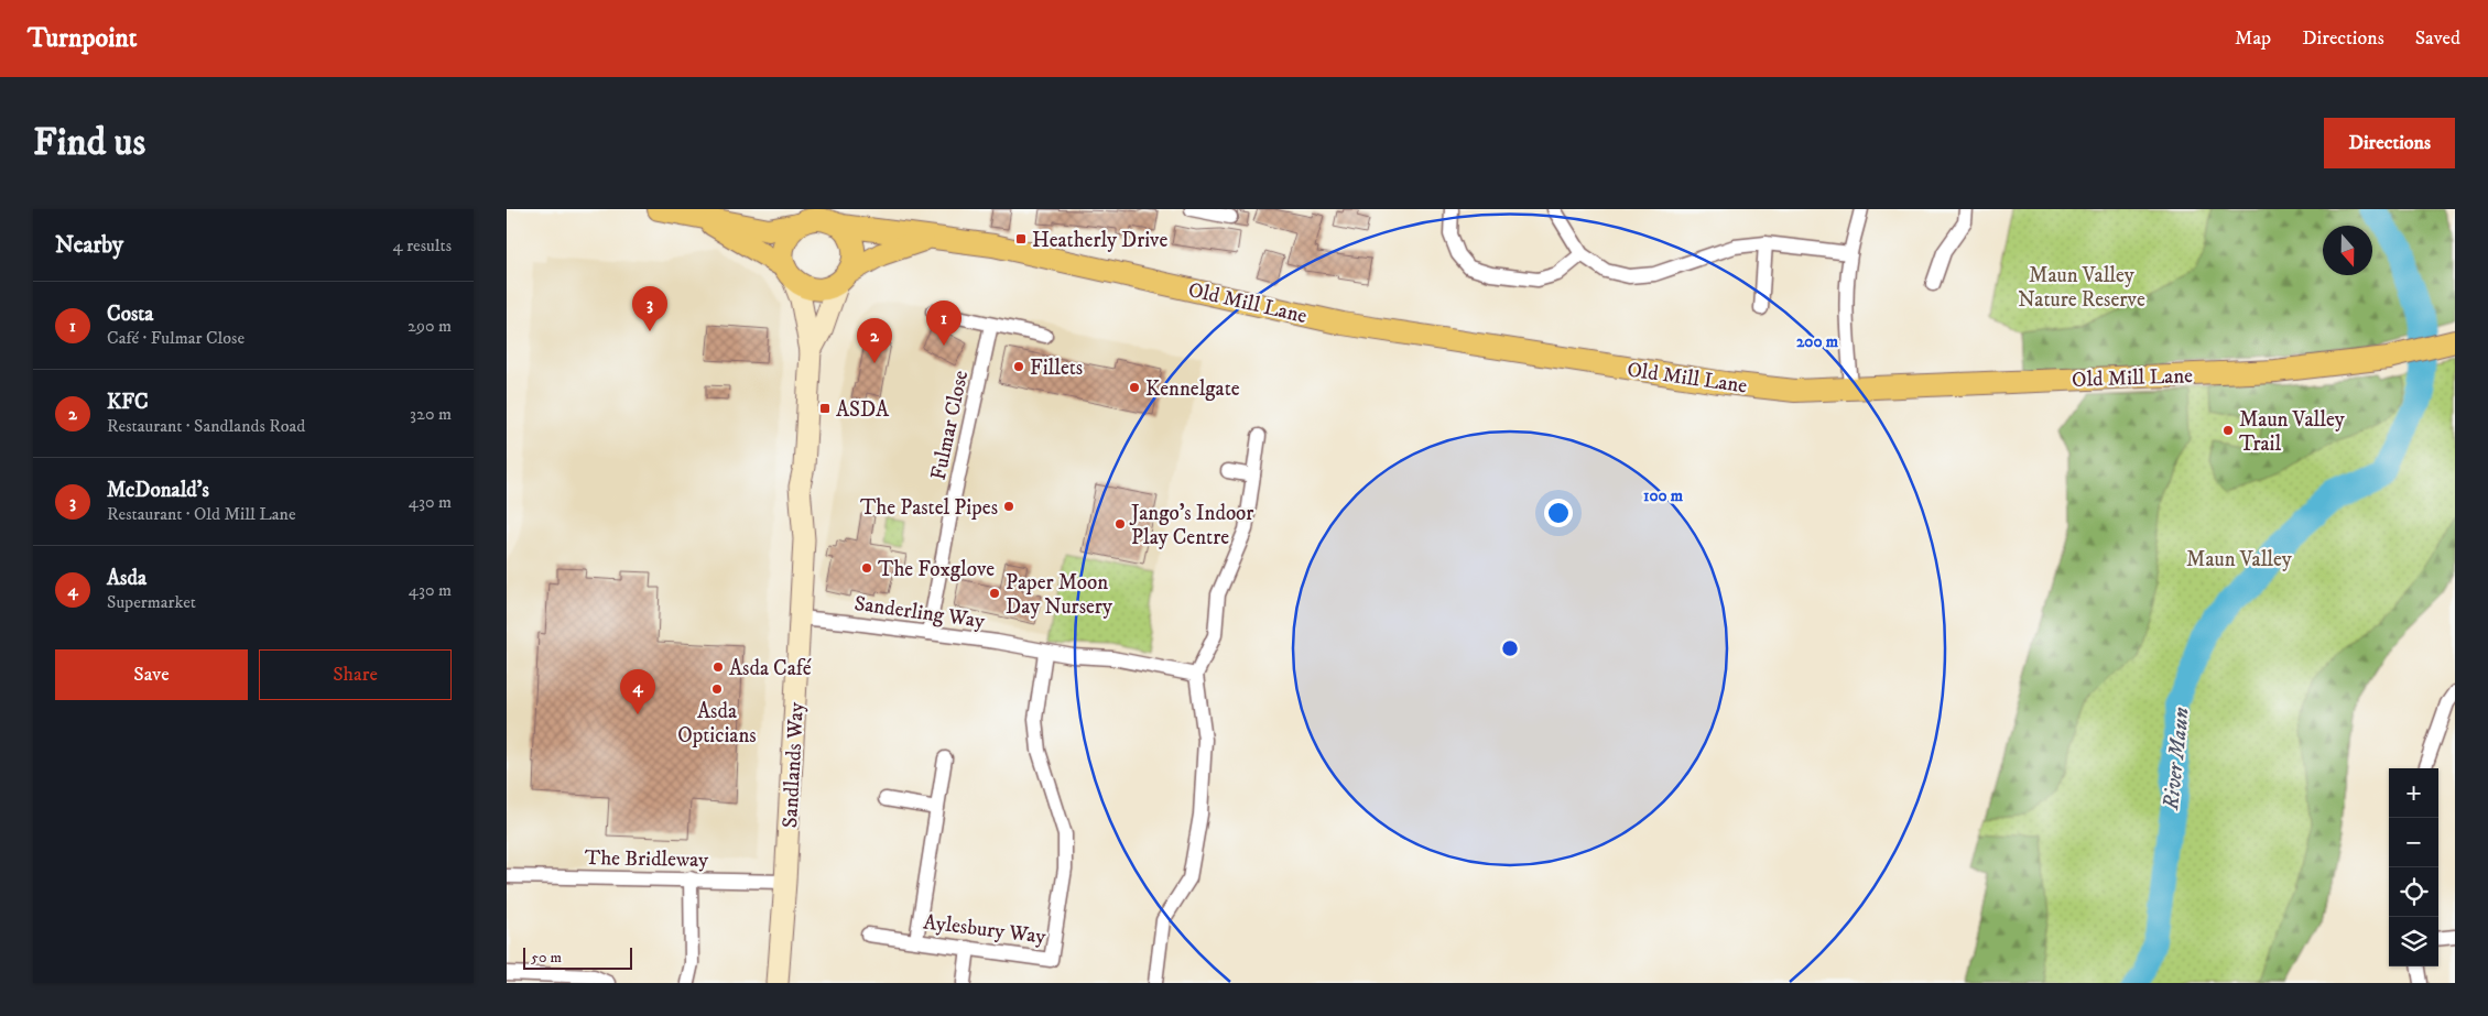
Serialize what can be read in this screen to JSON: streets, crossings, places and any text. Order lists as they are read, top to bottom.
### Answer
{
  "streets": {
    "main road": ["Old Mill Lane"],
    "street": [
      "Fulmar Close",
      "Sanderling Way",
      "Sandlands Way",
      "The Bridleway",
      "Aylesbury Way"
    ]
  },
  "crossings": [
    ["Fulmar Close", "Sanderling Way"],
    ["Sanderling Way", "Sandlands Way"],
    ["Sanderling Way", "Aylesbury Way"],
    ["Sandlands Way", "The Bridleway"]
  ],
  "water": ["River Maun"],
  "parks": ["Maun Valley Nature Reserve", "Maun Valley"],
  "places": {
    "transit": ["Heatherly Drive", "ASDA"],
    "other": [
      "Fillets",
      "Kennelgate",
      "Maun Valley Trail",
      "The Pastel Pipes",
      "Jango's Indoor Play Centre",
      "The Foxglove",
      "Paper Moon Day Nursery",
      "Asda Café",
      "Asda Opticians"
    ]
  },
  "scale_bar": "50 m",
  "north": "bottom",
  "page": {
    "header": "Turnpoint",
    "nav": ["Map", "Directions", "Saved"],
    "buttons": [
      "Directions",
      ["Save", "Share"]
    ],
    "title": "Find us",
    "heading": ["Nearby", "4 results"],
    "list": [
      {
        "mark": "1",
        "name": "Costa",
        "note": "Café · Fulmar Close",
        "value": "290 m"
      },
      {
        "mark": "2",
        "name": "KFC",
        "note": "Restaurant · Sandlands Road",
        "value": "320 m"
      },
      {
        "mark": "3",
        "name": "McDonald's",
        "note": "Restaurant · Old Mill Lane",
        "value": "430 m"
      },
      {
        "mark": "4",
        "name": "Asda",
        "note": "Supermarket",
        "value": "430 m"
      }
    ],
    "pins": [
      "3",
      "1",
      "2",
      "4"
    ],
    "map_buttons": ["+", "−"],
    "scale": "50 m"
  },
  "rings": ["200 m", "100 m"]
}
